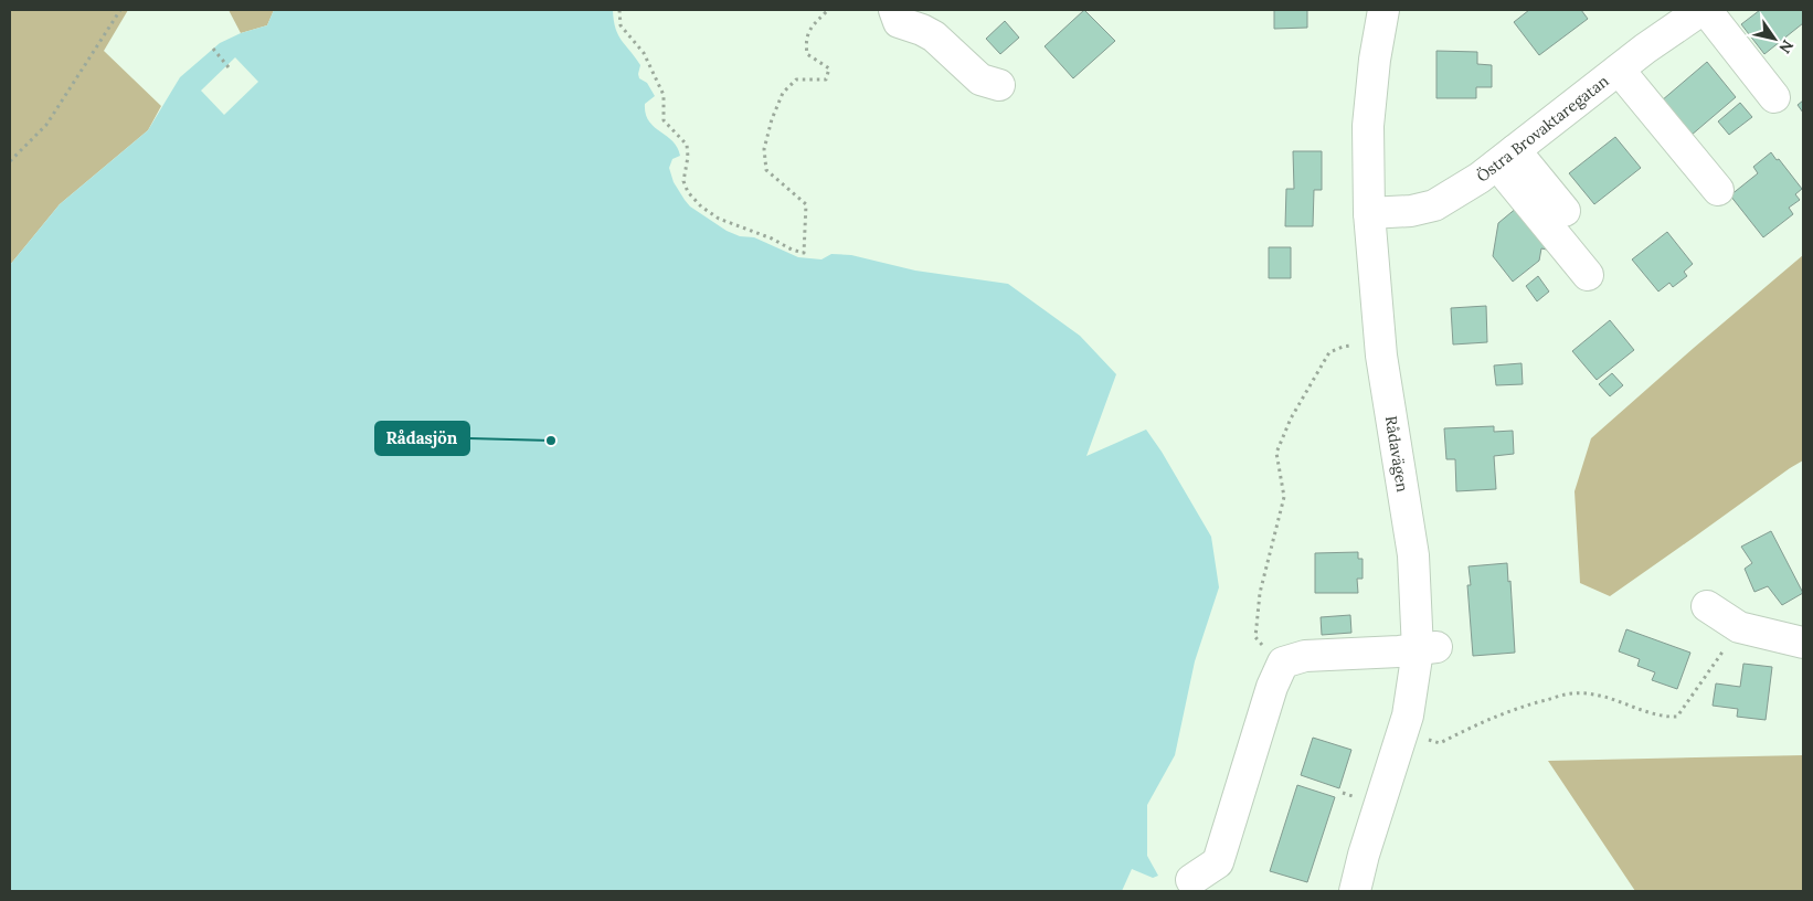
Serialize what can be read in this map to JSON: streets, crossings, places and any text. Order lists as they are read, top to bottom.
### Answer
{
  "streets": {
    "street": ["Östra Brovaktaregatan", "Rådavägen"]
  },
  "crossings": [
    ["Östra Brovaktaregatan", "Rådavägen"]
  ],
  "places": ["Rådasjön"],
  "north": "bottom right"
}
